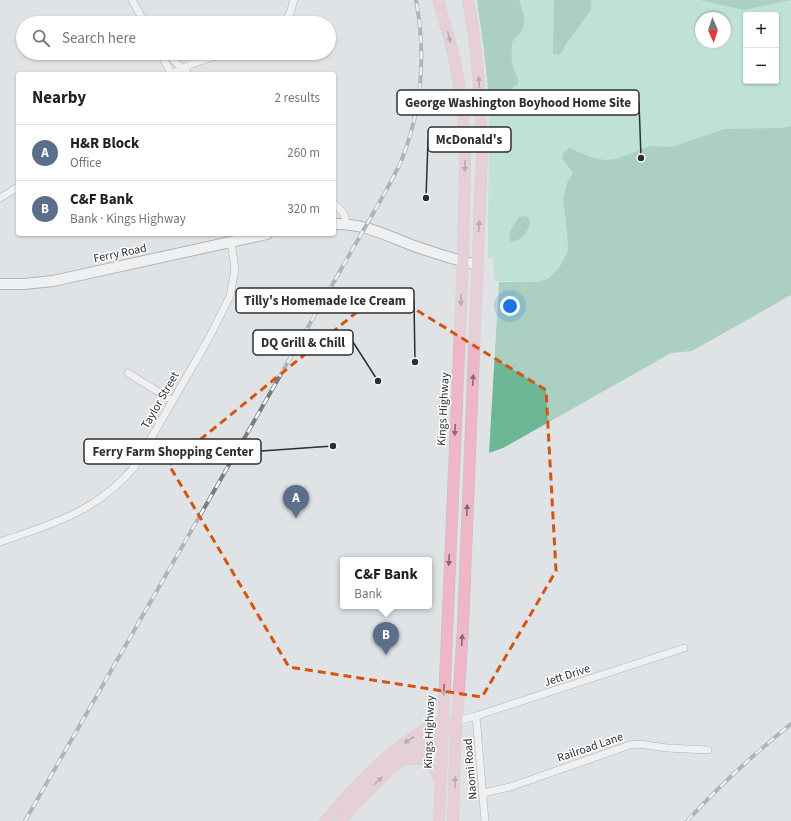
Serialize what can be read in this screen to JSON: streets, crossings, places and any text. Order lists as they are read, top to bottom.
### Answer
{
  "streets": {
    "main road": ["Ferry Road", "Kings Highway"],
    "street": [
      "Taylor Street",
      "Jett Drive",
      "Railroad Lane",
      "Naomi Road"
    ]
  },
  "crossings": [
    ["Ferry Road", "Taylor Street"],
    ["Jett Drive", "Naomi Road"],
    ["Railroad Lane", "Naomi Road"]
  ],
  "places": [
    "George Washington Boyhood Home Site",
    "McDonald's",
    "Tilly's Homemade Ice Cream",
    "DQ Grill & Chill",
    "Ferry Farm Shopping Center"
  ],
  "north": "bottom",
  "page": {
    "map_buttons": ["+", "−"],
    "search": "Search here",
    "heading": ["Nearby", "2 results"],
    "list": [
      {
        "mark": "A",
        "name": "H&R Block",
        "note": "Office",
        "value": "260 m"
      },
      {
        "mark": "B",
        "name": "C&F Bank",
        "note": "Bank · Kings Highway",
        "value": "320 m"
      }
    ],
    "pins": ["A", "B"],
    "popup": ["C&F Bank", "Bank"]
  }
}
